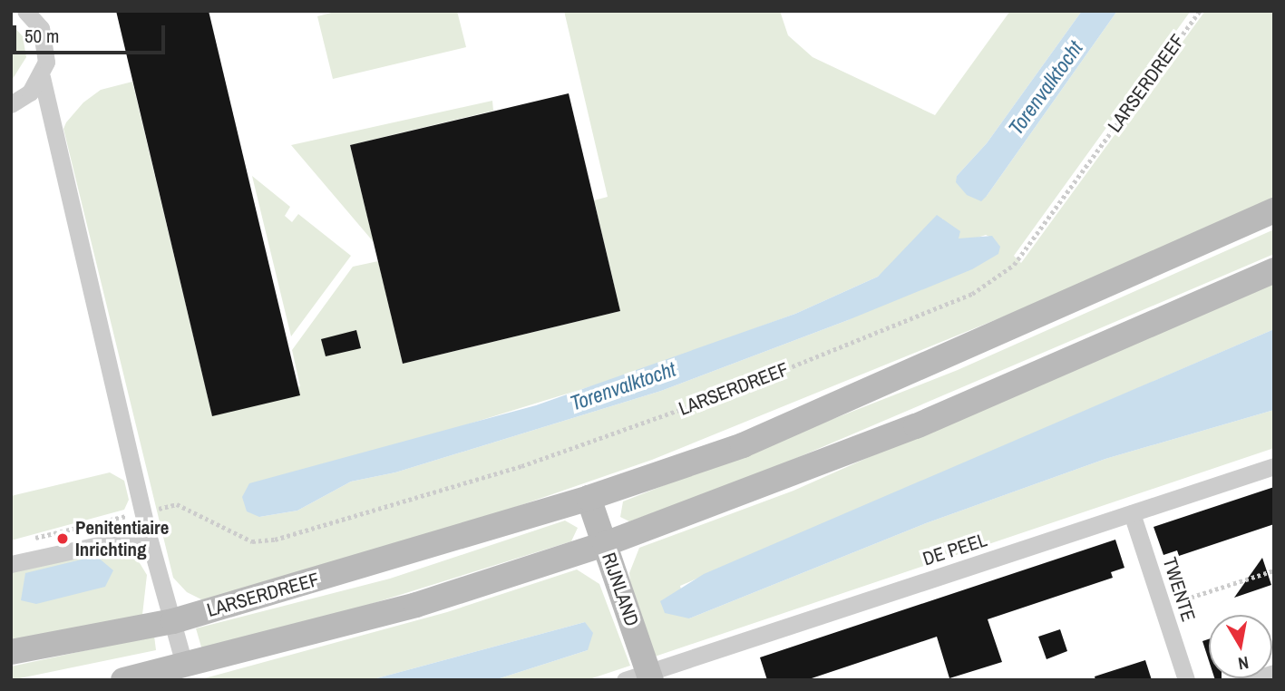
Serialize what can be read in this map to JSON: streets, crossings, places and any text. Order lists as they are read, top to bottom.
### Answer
{
  "streets": {
    "main road": ["LARSERDREEF", "RIJNLAND"],
    "street": ["DE PEEL", "TWENTE"]
  },
  "crossings": [
    ["LARSERDREEF", "RIJNLAND"],
    ["DE PEEL", "RIJNLAND"],
    ["DE PEEL", "TWENTE"]
  ],
  "water": ["Torenvalktocht"],
  "places": ["Penitentiaire Inrichting"],
  "scale_bar": "50 m",
  "north": "bottom"
}
